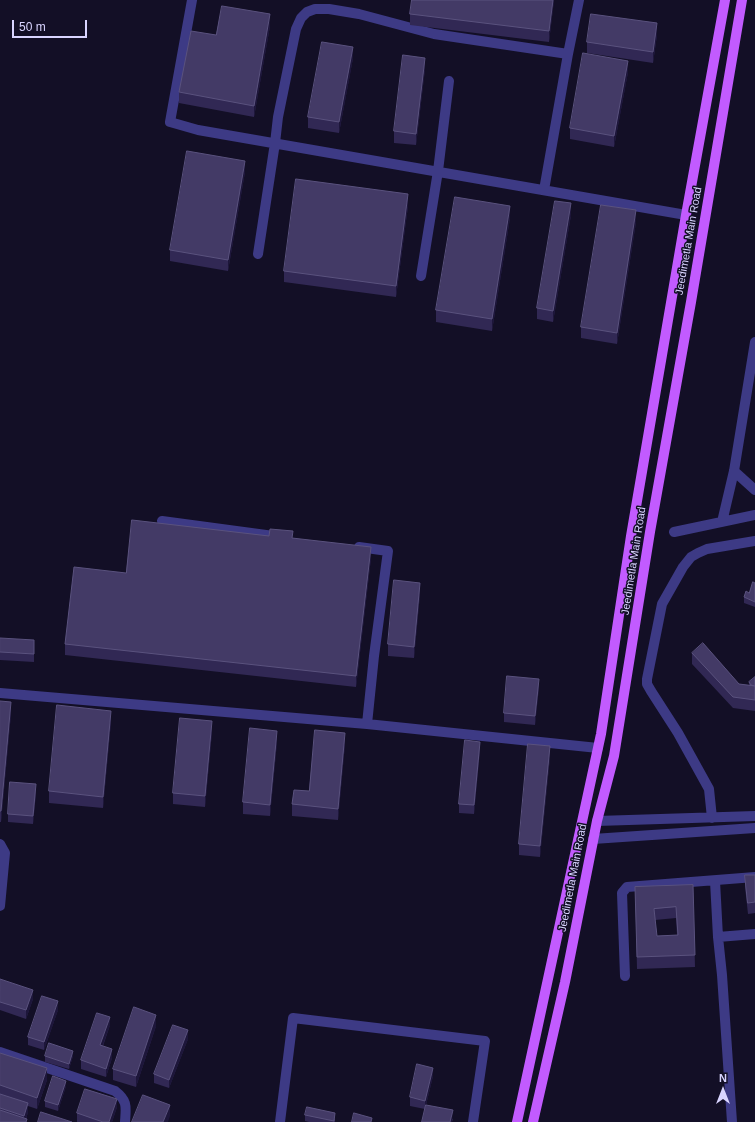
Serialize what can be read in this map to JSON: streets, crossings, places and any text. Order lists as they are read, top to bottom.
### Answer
{
  "streets": {
    "main road": ["Jeedimetla Main Road"]
  },
  "scale_bar": "50 m",
  "north": "top"
}
